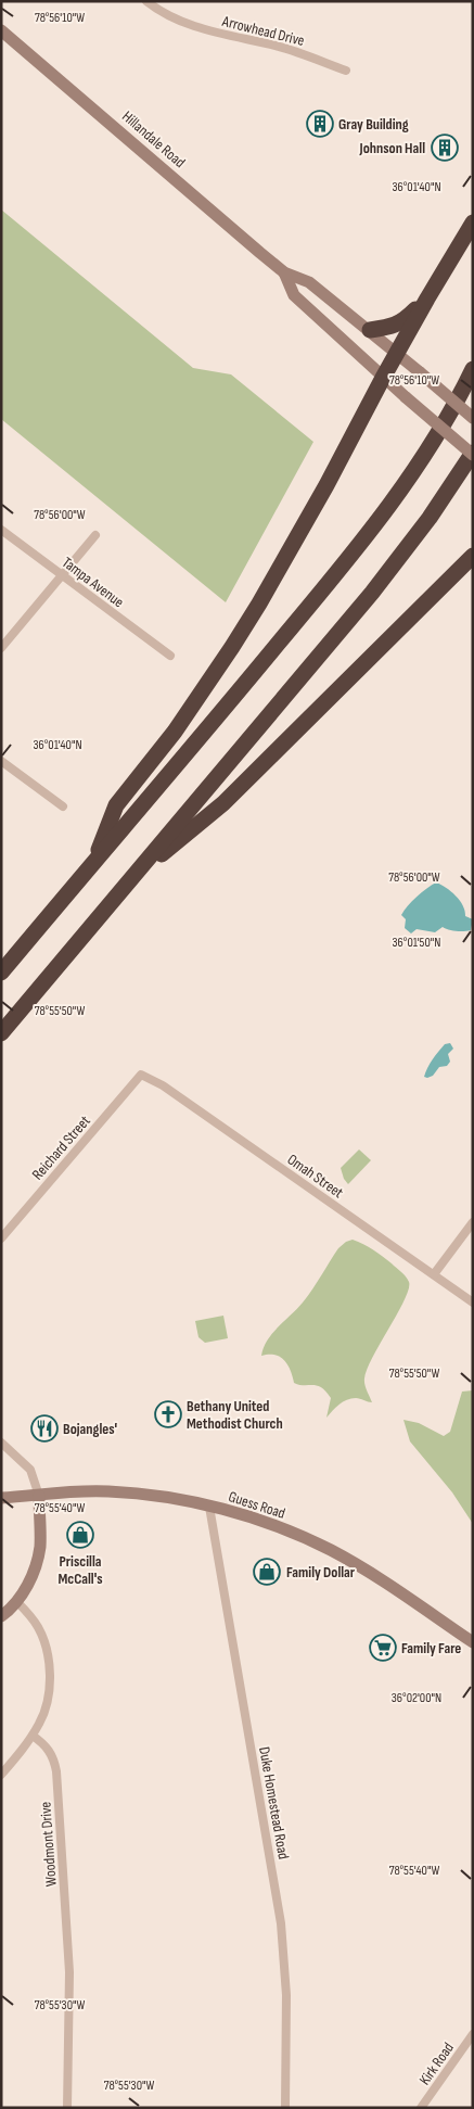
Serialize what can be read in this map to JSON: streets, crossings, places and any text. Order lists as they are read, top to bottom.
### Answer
{
  "streets": {
    "main road": ["Hillandale Road", "Guess Road"],
    "street": [
      "Arrowhead Drive",
      "Tampa Avenue",
      "Reichard Street",
      "Omah Street",
      "Duke Homestead Road",
      "Woodmont Drive",
      "Kirk Road"
    ]
  },
  "crossings": [
    ["Reichard Street", "Omah Street"],
    ["Guess Road", "Duke Homestead Road"]
  ],
  "places": {
    "building": ["Gray Building", "Johnson Hall"],
    "church": ["Bethany United Methodist Church"],
    "restaurant": ["Bojangles'"],
    "shop": ["Priscilla McCall's", "Family Dollar"],
    "supermarket": ["Family Fare"]
  },
  "coordinates": [
    "78°56'10\"W",
    "36°01'40\"N",
    "78°56'00\"W",
    "36°01'50\"N",
    "78°55'50\"W",
    "78°55'40\"W",
    "36°02'00\"N",
    "78°55'30\"W"
  ]
}
